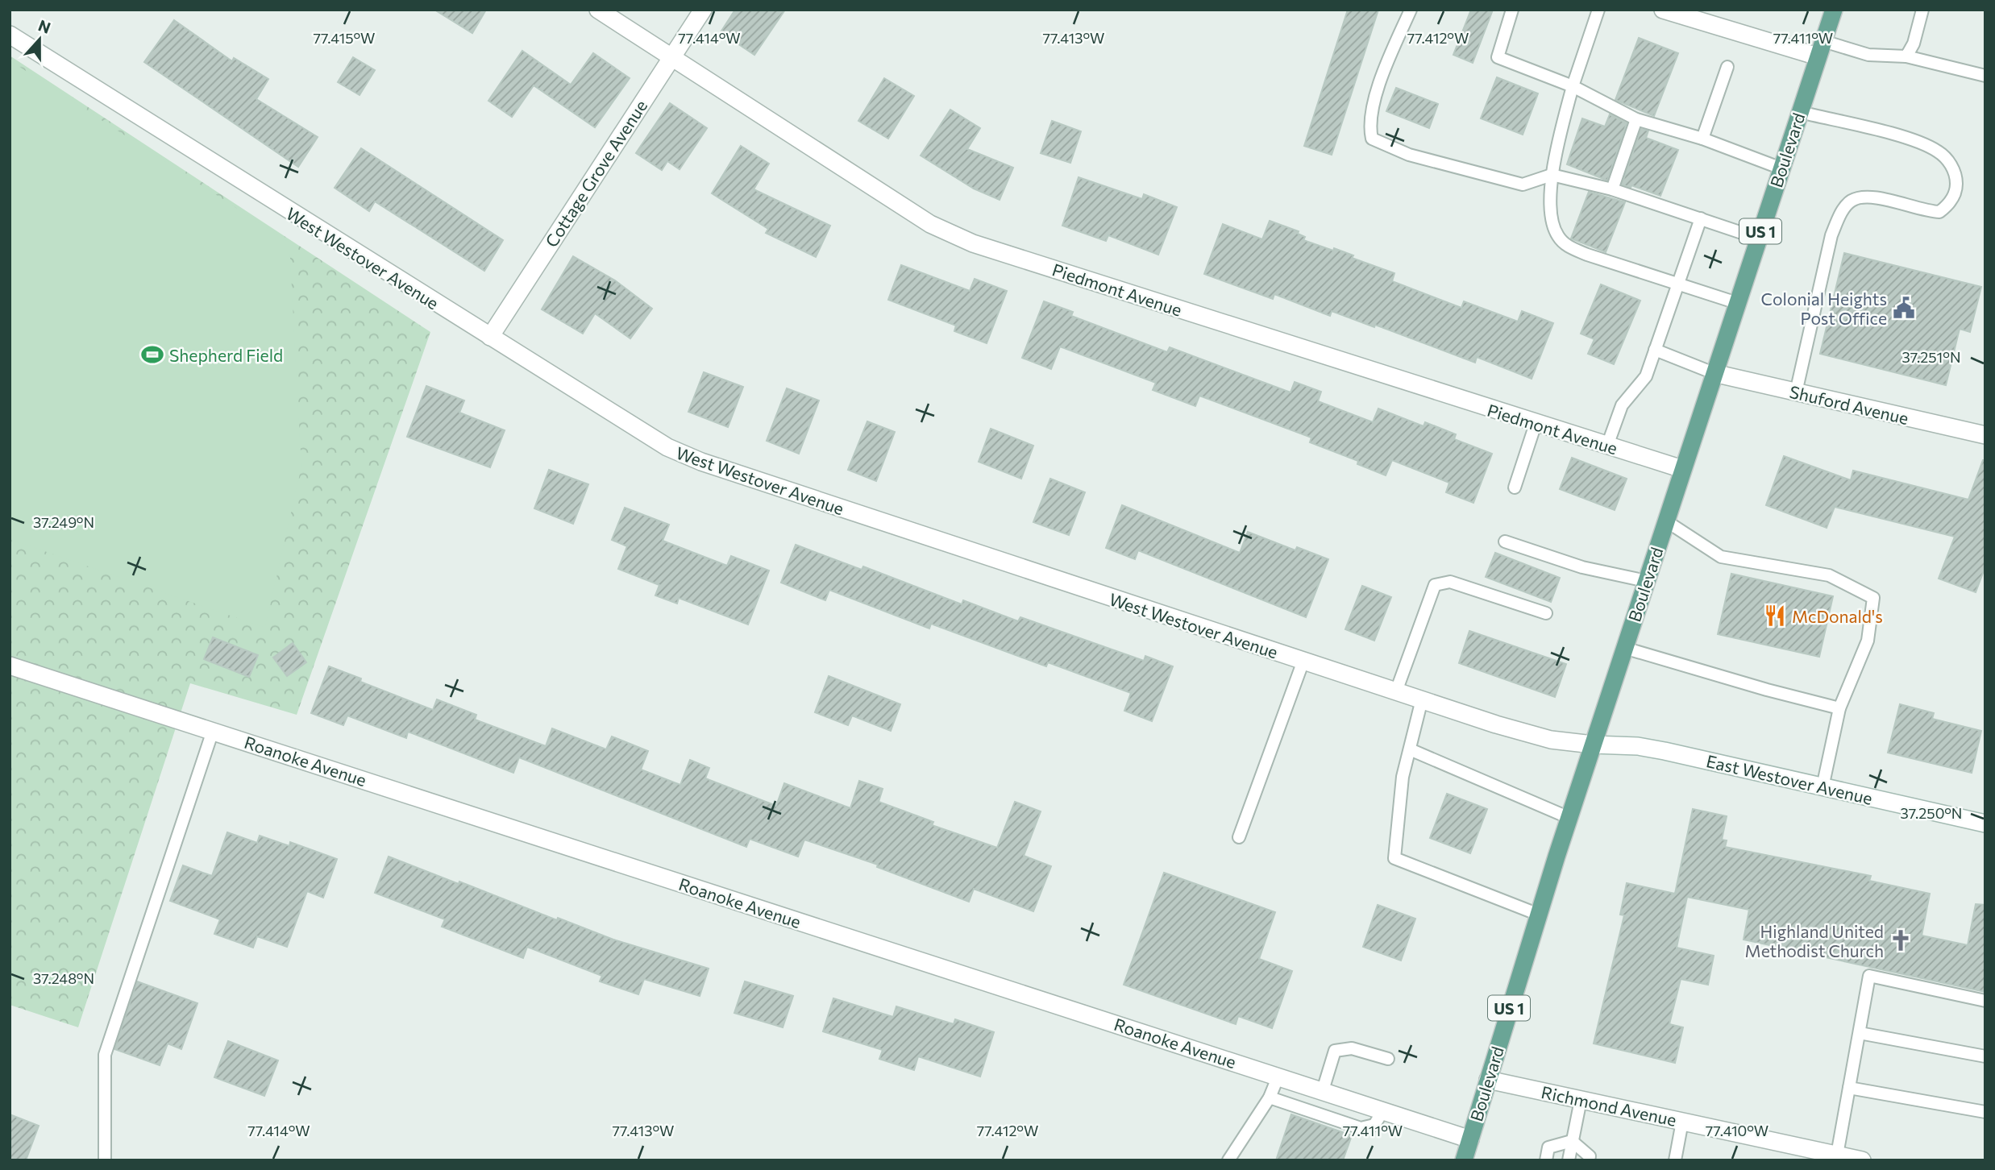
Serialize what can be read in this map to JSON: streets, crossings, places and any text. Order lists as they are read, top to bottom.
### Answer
{
  "streets": {
    "main road": ["Boulevard", "US 1"],
    "street": [
      "Cottage Grove Avenue",
      "West Westover Avenue",
      "Piedmont Avenue",
      "Shuford Avenue",
      "Roanoke Avenue",
      "East Westover Avenue",
      "Richmond Avenue"
    ]
  },
  "crossings": [
    ["Boulevard", "West Westover Avenue"],
    ["Boulevard", "Piedmont Avenue"],
    ["Boulevard", "Shuford Avenue"],
    ["Boulevard", "Roanoke Avenue"],
    ["Boulevard", "East Westover Avenue"],
    ["Boulevard", "Richmond Avenue"],
    ["Cottage Grove Avenue", "West Westover Avenue"],
    ["Cottage Grove Avenue", "Piedmont Avenue"],
    ["West Westover Avenue", "East Westover Avenue"]
  ],
  "places": {
    "public building": ["Colonial Heights Post Office"],
    "sports": ["Shepherd Field"],
    "restaurant": ["McDonald's"],
    "church": ["Highland United Methodist Church"]
  },
  "north": "top",
  "coordinates": [
    "77.415°W",
    "77.414°W",
    "77.413°W",
    "77.412°W",
    "77.411°W",
    "37.251°N",
    "37.249°N",
    "37.250°N",
    "37.248°N",
    "77.410°W"
  ]
}
